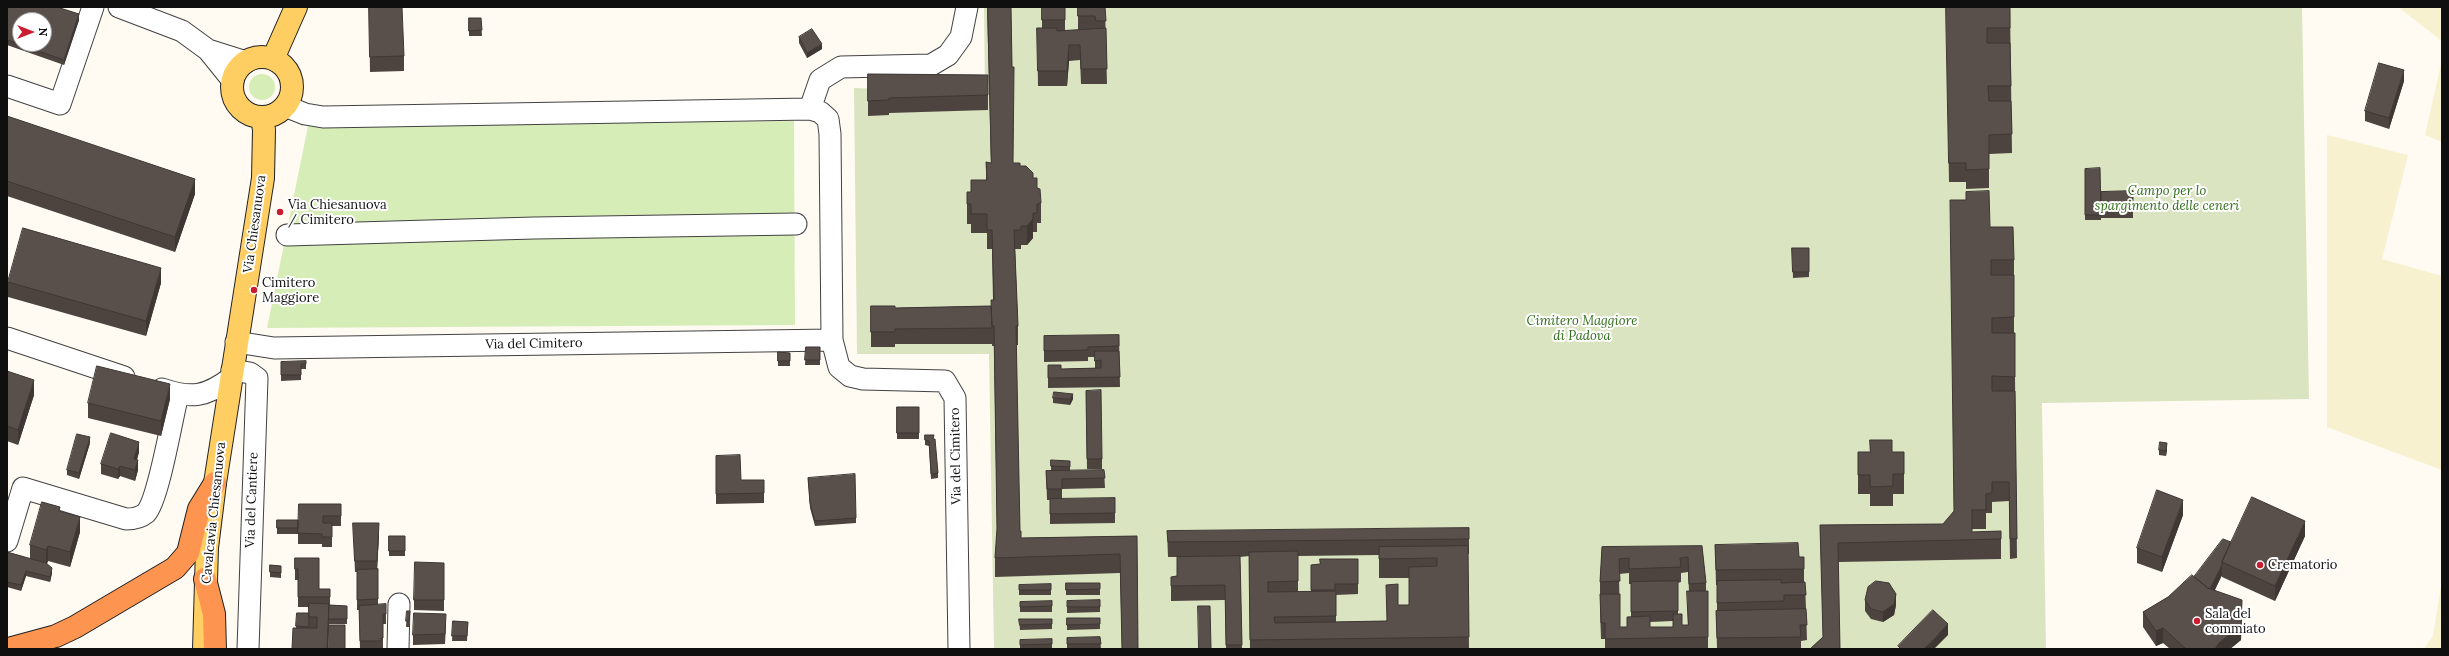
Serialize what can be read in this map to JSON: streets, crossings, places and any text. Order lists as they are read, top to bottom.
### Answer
{
  "streets": {
    "main road": ["Via Chiesanuova", "Cavalcavia Chiesanuova"],
    "street": ["Via del Cimitero", "Via del Cantiere"]
  },
  "crossings": [
    ["Via Chiesanuova", "Via del Cimitero"],
    ["Via Chiesanuova", "Via del Cantiere"],
    ["Via Chiesanuova", "Cavalcavia Chiesanuova"],
    ["Via del Cantiere", "Cavalcavia Chiesanuova"]
  ],
  "parks": ["Campo per lo spargimento delle ceneri", "Cimitero Maggiore di Padova"],
  "places": [
    "Via Chiesanuova / Cimitero",
    "Cimitero Maggiore",
    "Crematorio",
    "Sala del commiato"
  ],
  "north": "right"
}
